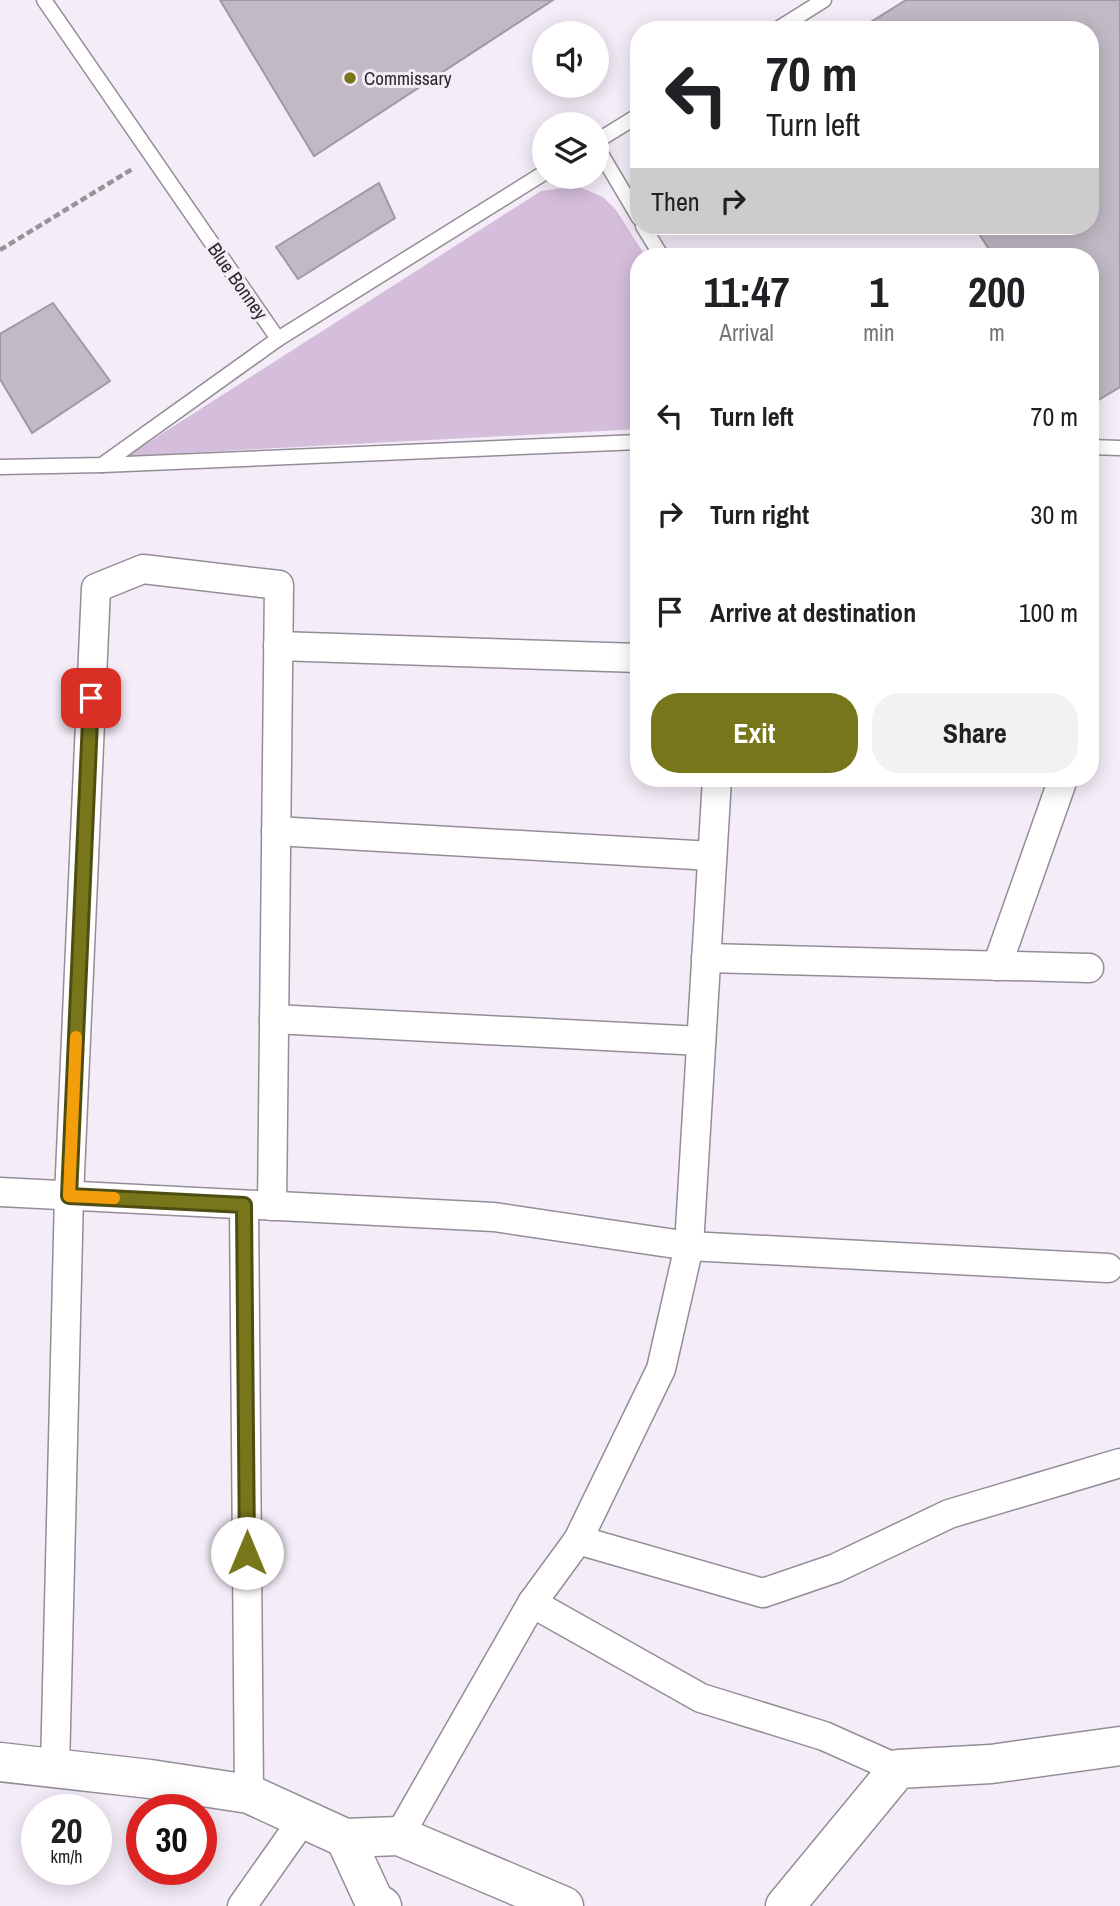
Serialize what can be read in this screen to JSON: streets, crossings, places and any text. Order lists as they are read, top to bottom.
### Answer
{
  "streets": {
    "lane": ["Blue Bonney"]
  },
  "places": ["Commissary"],
  "page": {
    "turn": ["70 m", "Turn left"],
    "then": "Then",
    "eta": [
      "11:47",
      "Arrival",
      "1",
      "min",
      "200",
      "m"
    ],
    "list": [
      {
        "name": "Turn left",
        "value": "70 m"
      },
      {
        "name": "Turn right",
        "value": "30 m"
      },
      {
        "name": "Arrive at destination",
        "value": "100 m"
      }
    ],
    "buttons": ["Exit", "Share"],
    "speed": "20 km/h",
    "limit": "30"
  }
}
